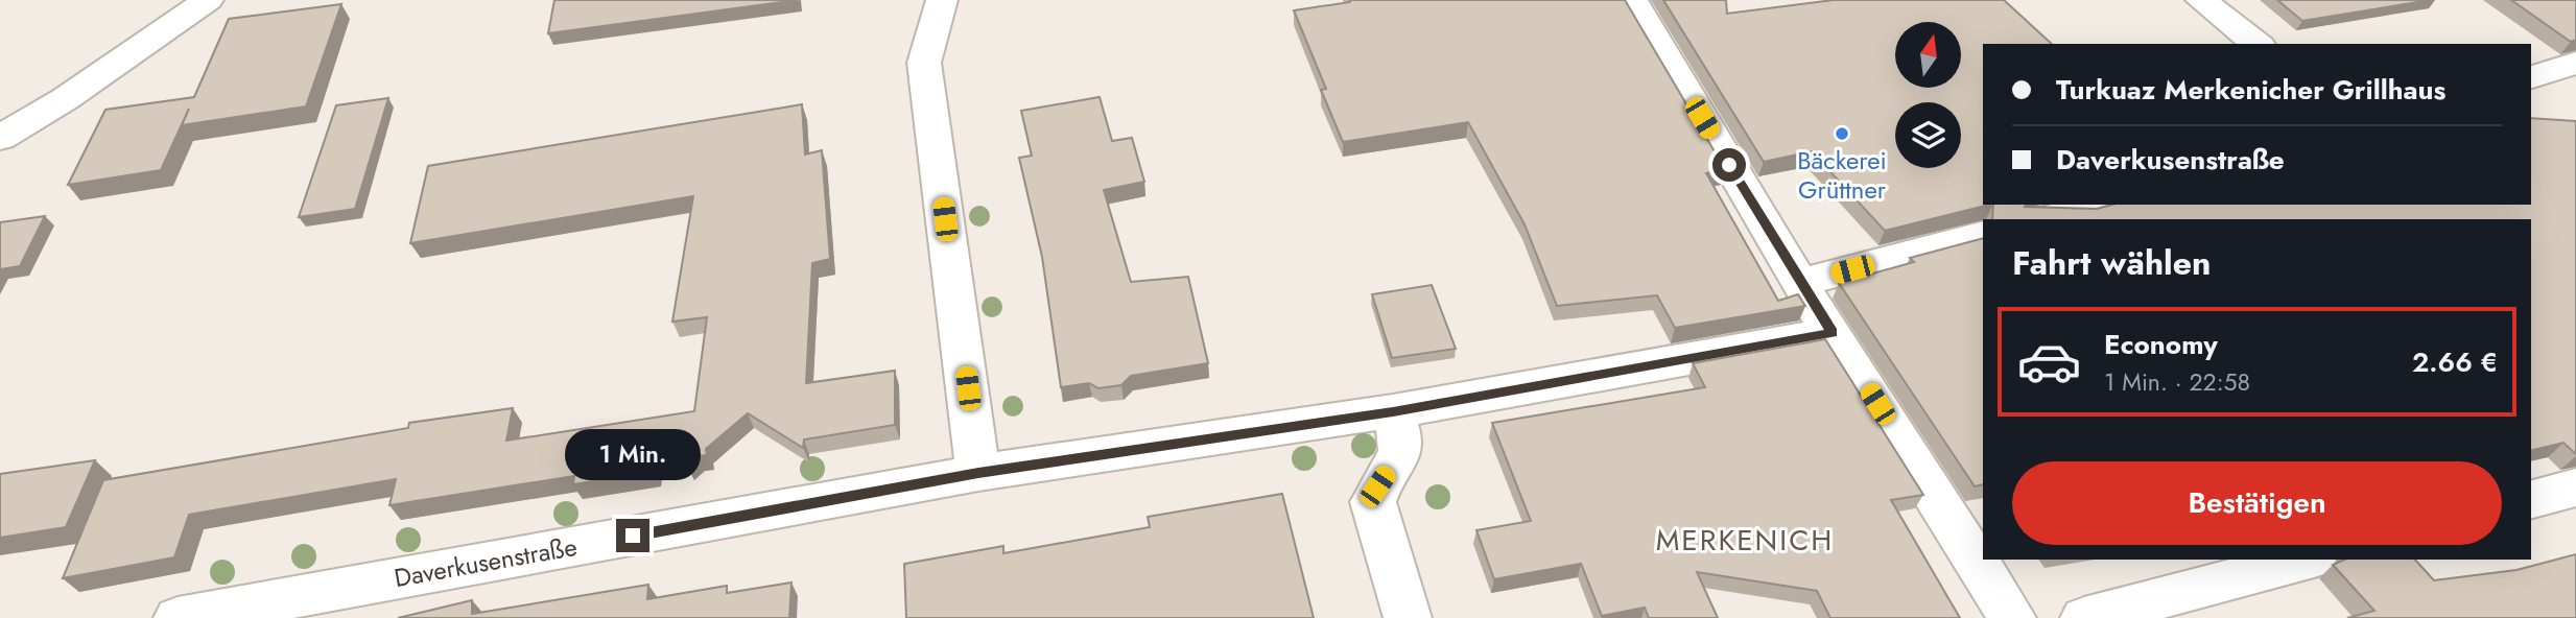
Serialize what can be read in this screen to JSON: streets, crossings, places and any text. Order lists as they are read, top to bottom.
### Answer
{
  "streets": {
    "street": ["Daverkusenstraße"]
  },
  "districts": ["MERKENICH"],
  "places": ["Bäckerei Grüttner"],
  "north": "top",
  "page": {
    "banner": ["Turkuaz Merkenicher Grillhaus", "Daverkusenstraße"],
    "heading": "Fahrt wählen",
    "list": [
      {
        "name": "Economy",
        "note": "1 Min. · 22:58",
        "value": "2.66 €"
      }
    ],
    "bubble": "1 Min.",
    "buttons": "Bestätigen"
  }
}
